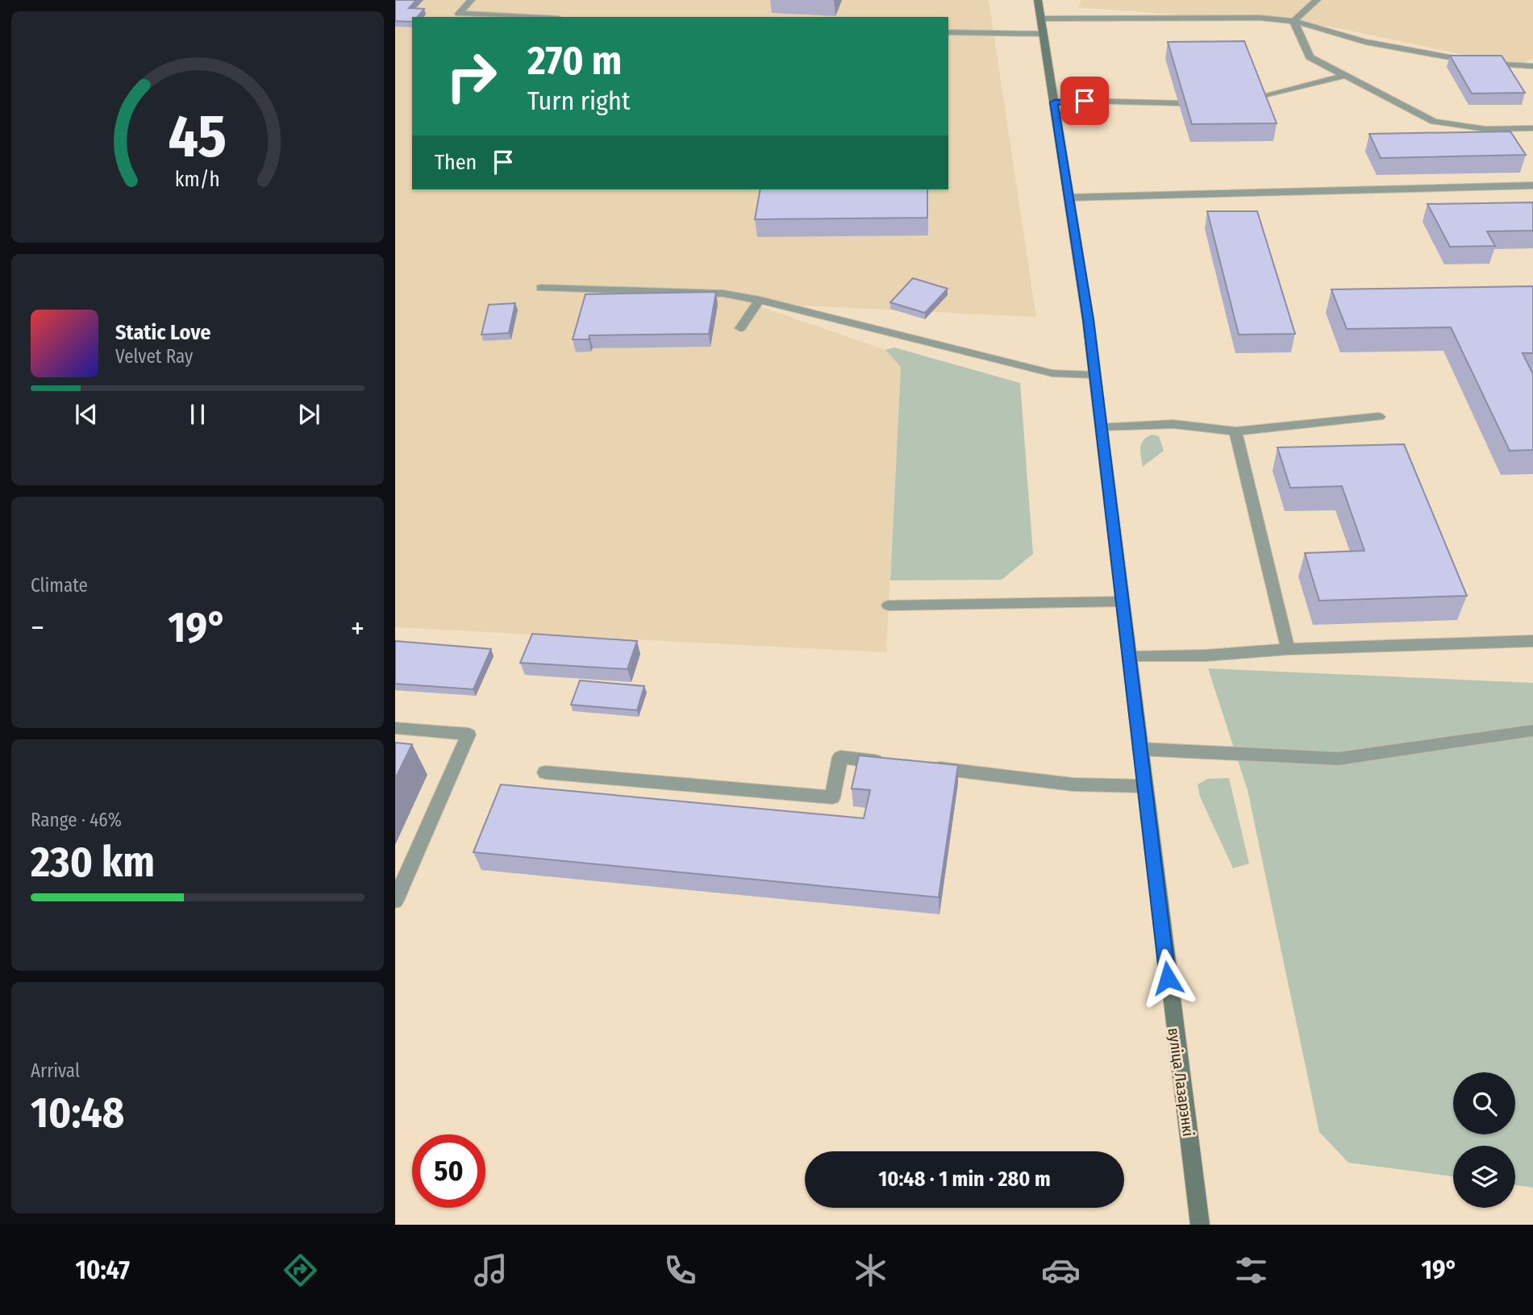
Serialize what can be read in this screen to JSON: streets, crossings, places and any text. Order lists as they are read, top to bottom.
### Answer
{
  "streets": {
    "main road": ["вуліца Лазарэнкі"]
  },
  "page": {
    "turn": ["270 m", "Turn right"],
    "then": "Then",
    "song": ["Static Love", "Velvet Ray"],
    "tile": [
      "Climate",
      ["Range · 46%", "230 km"],
      ["Arrival", "10:48"]
    ],
    "heat": ["−", "19°", "+"],
    "limit": "50",
    "trip": "10:48 · 1 min · 280 m",
    "tabs": ["10:47", "19°"],
    "gauge": ["45", "km/h"]
  }
}
